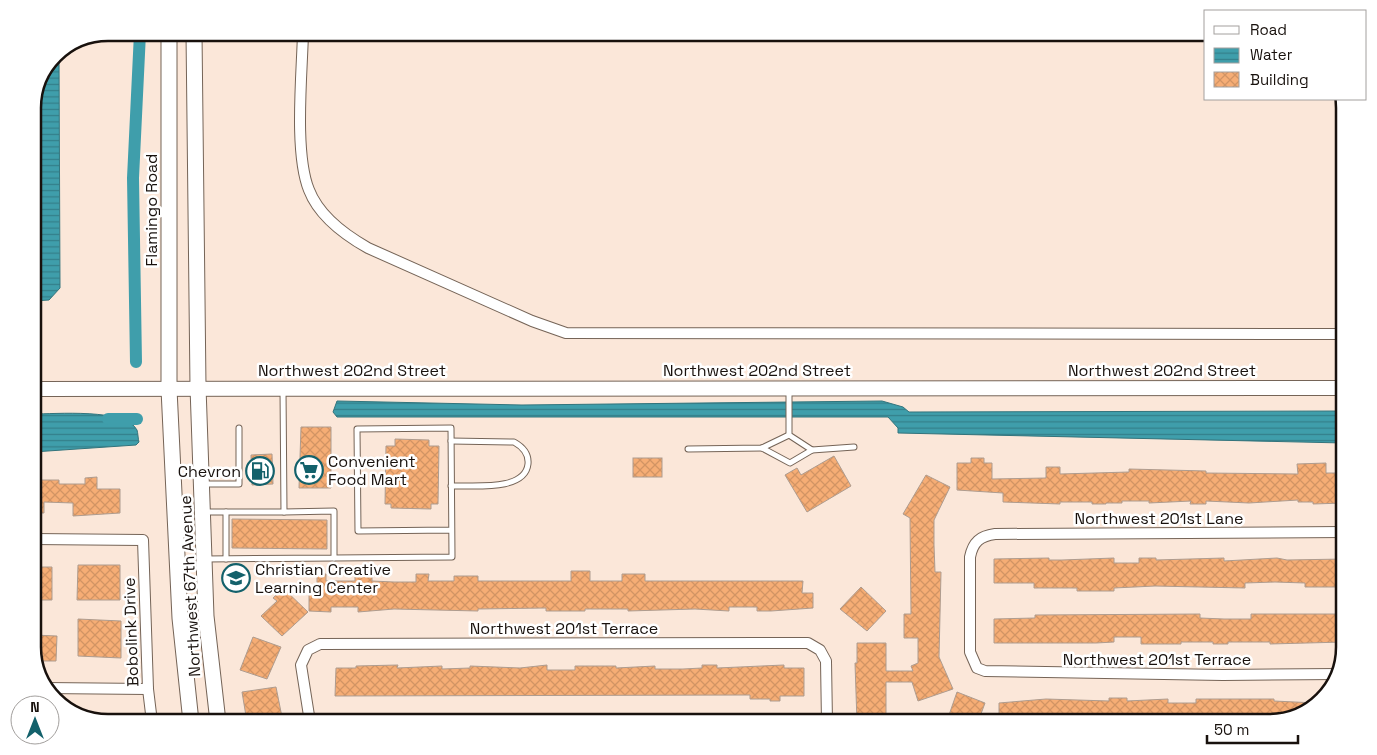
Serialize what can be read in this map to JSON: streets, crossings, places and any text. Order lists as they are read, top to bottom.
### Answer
{
  "streets": {
    "main road": ["Flamingo Road", "Northwest 67th Avenue"],
    "street": [
      "Northwest 202nd Street",
      "Northwest 201st Lane",
      "Northwest 201st Terrace",
      "Bobolink Drive"
    ]
  },
  "crossings": [
    ["Flamingo Road", "Northwest 202nd Street"],
    ["Flamingo Road", "Northwest 67th Avenue"],
    ["Northwest 202nd Street", "Northwest 67th Avenue"],
    ["Northwest 201st Lane", "Northwest 201st Terrace"]
  ],
  "places": {
    "supermarket": ["Convenient Food Mart"],
    "fuel station": ["Chevron"],
    "school or university": ["Christian Creative Learning Center"]
  },
  "legend": ["Road", "Water", "Building"],
  "scale_bar": "50 m",
  "north": "top"
}
